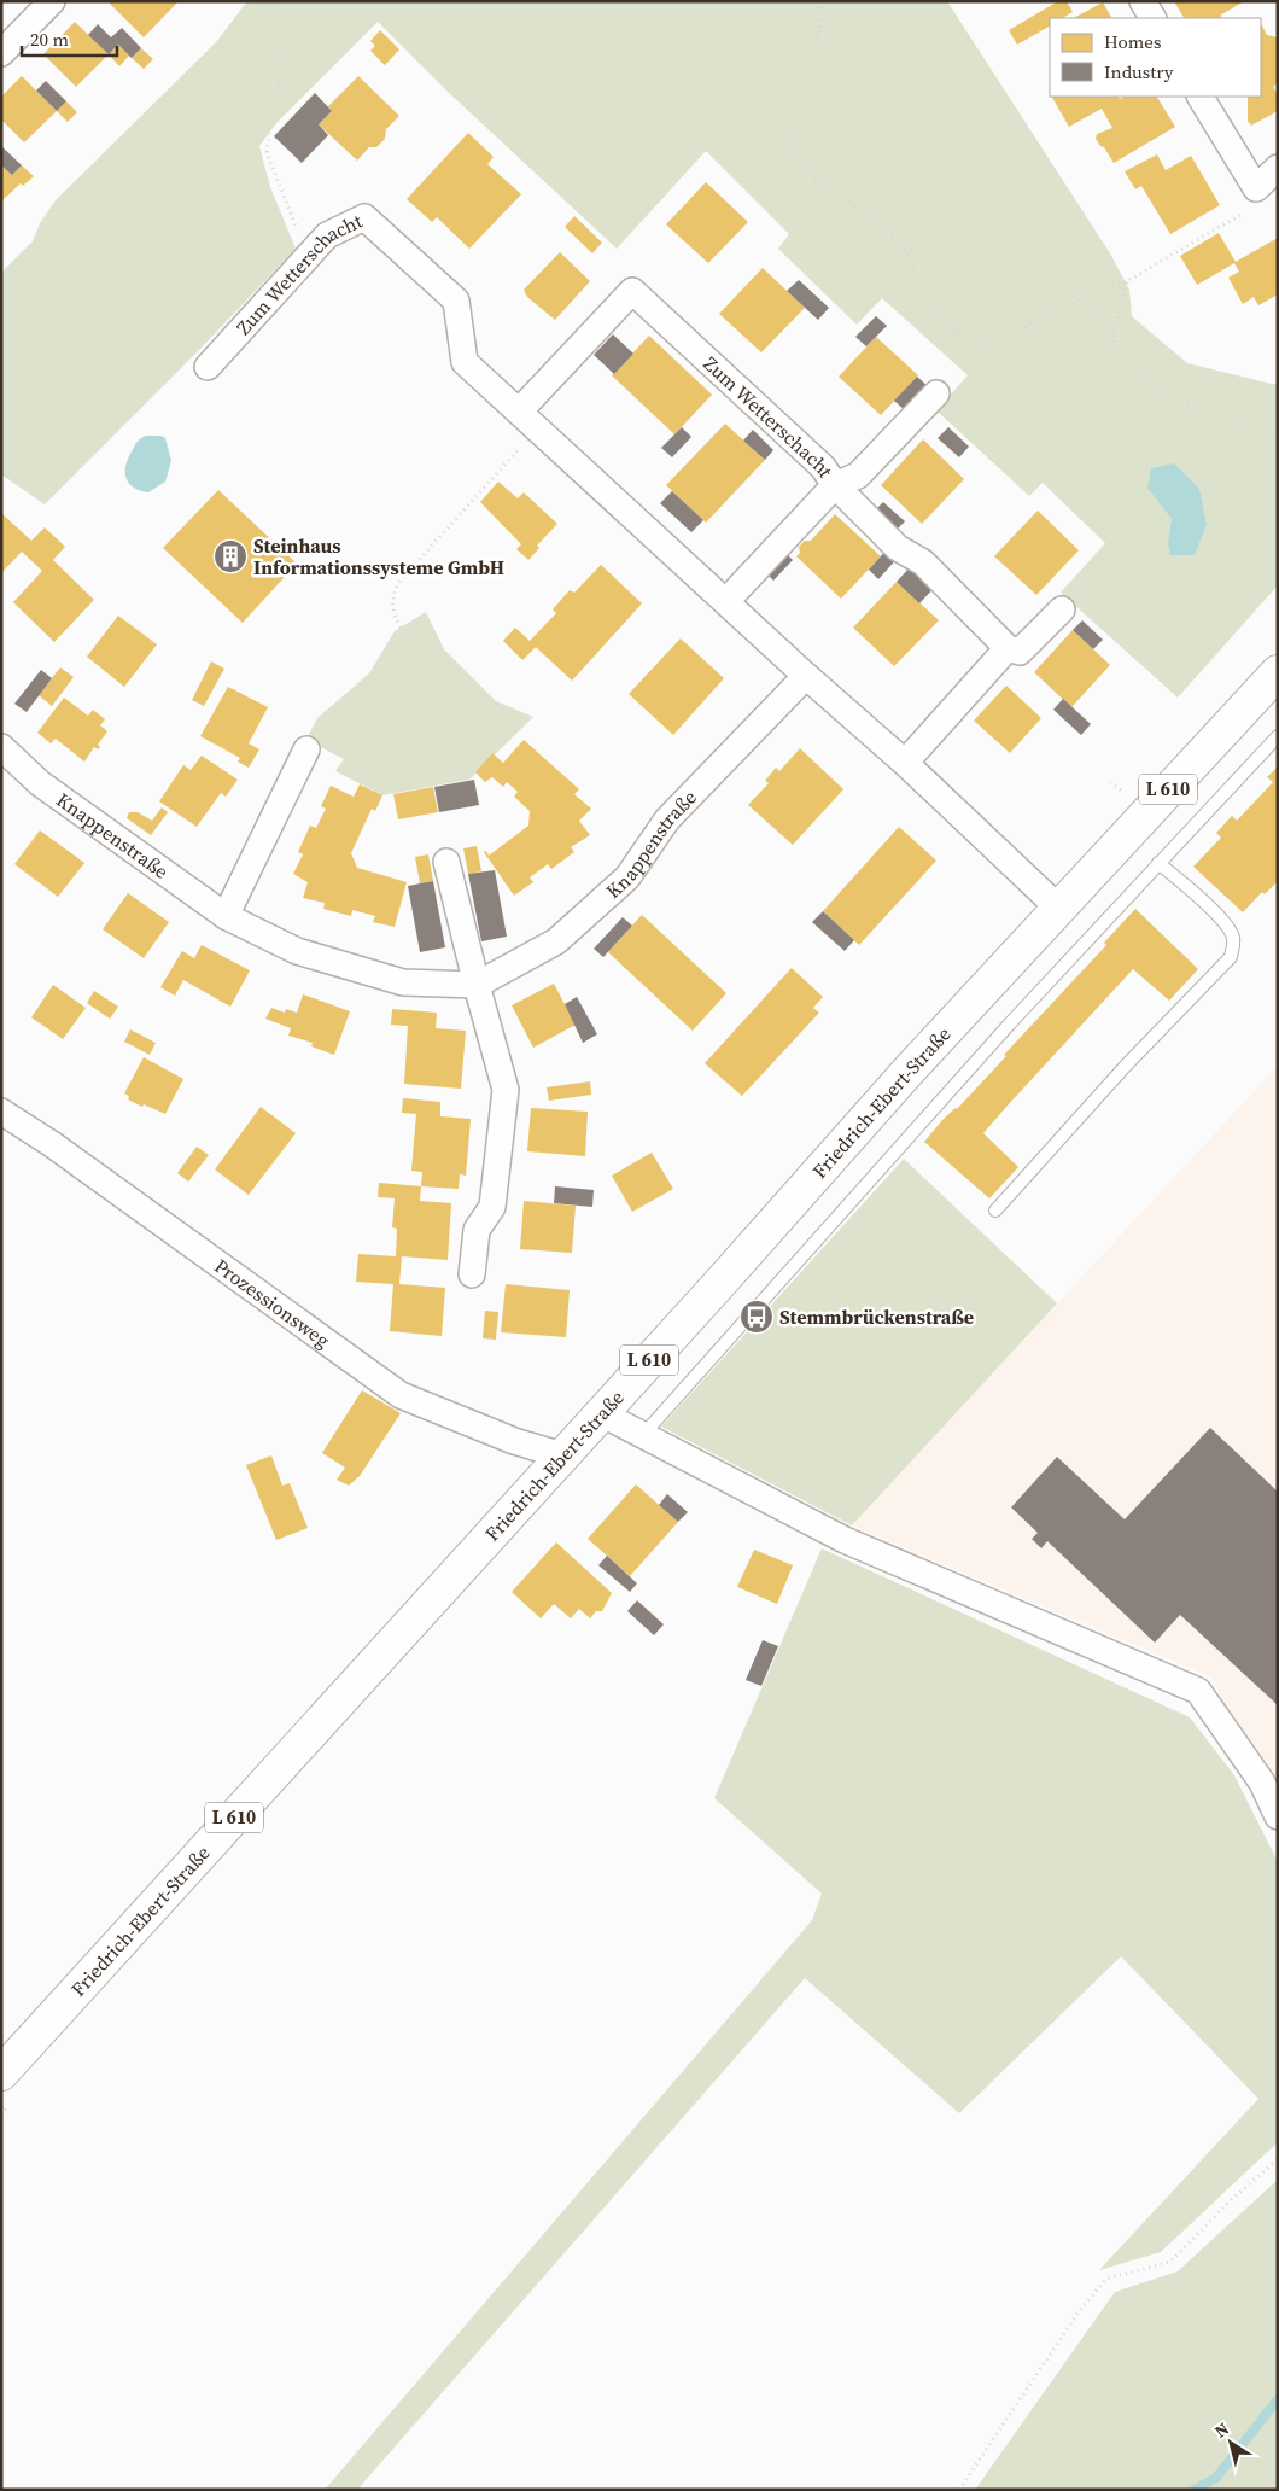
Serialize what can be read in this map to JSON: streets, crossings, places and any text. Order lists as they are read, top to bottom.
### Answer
{
  "streets": {
    "main road": ["L 610", "Friedrich-Ebert-Straße"],
    "street": ["Zum Wetterschacht", "Knappenstraße", "Prozessionsweg"]
  },
  "crossings": [
    ["Zum Wetterschacht", "Knappenstraße"],
    ["Zum Wetterschacht", "Friedrich-Ebert-Straße"],
    ["Friedrich-Ebert-Straße", "Prozessionsweg"]
  ],
  "places": {
    "building": ["Steinhaus Informationssysteme GmbH"],
    "bus stop": ["Stemmbrückenstraße"]
  },
  "legend": ["Homes", "Industry"],
  "scale_bar": "20 m",
  "north": "top left"
}
